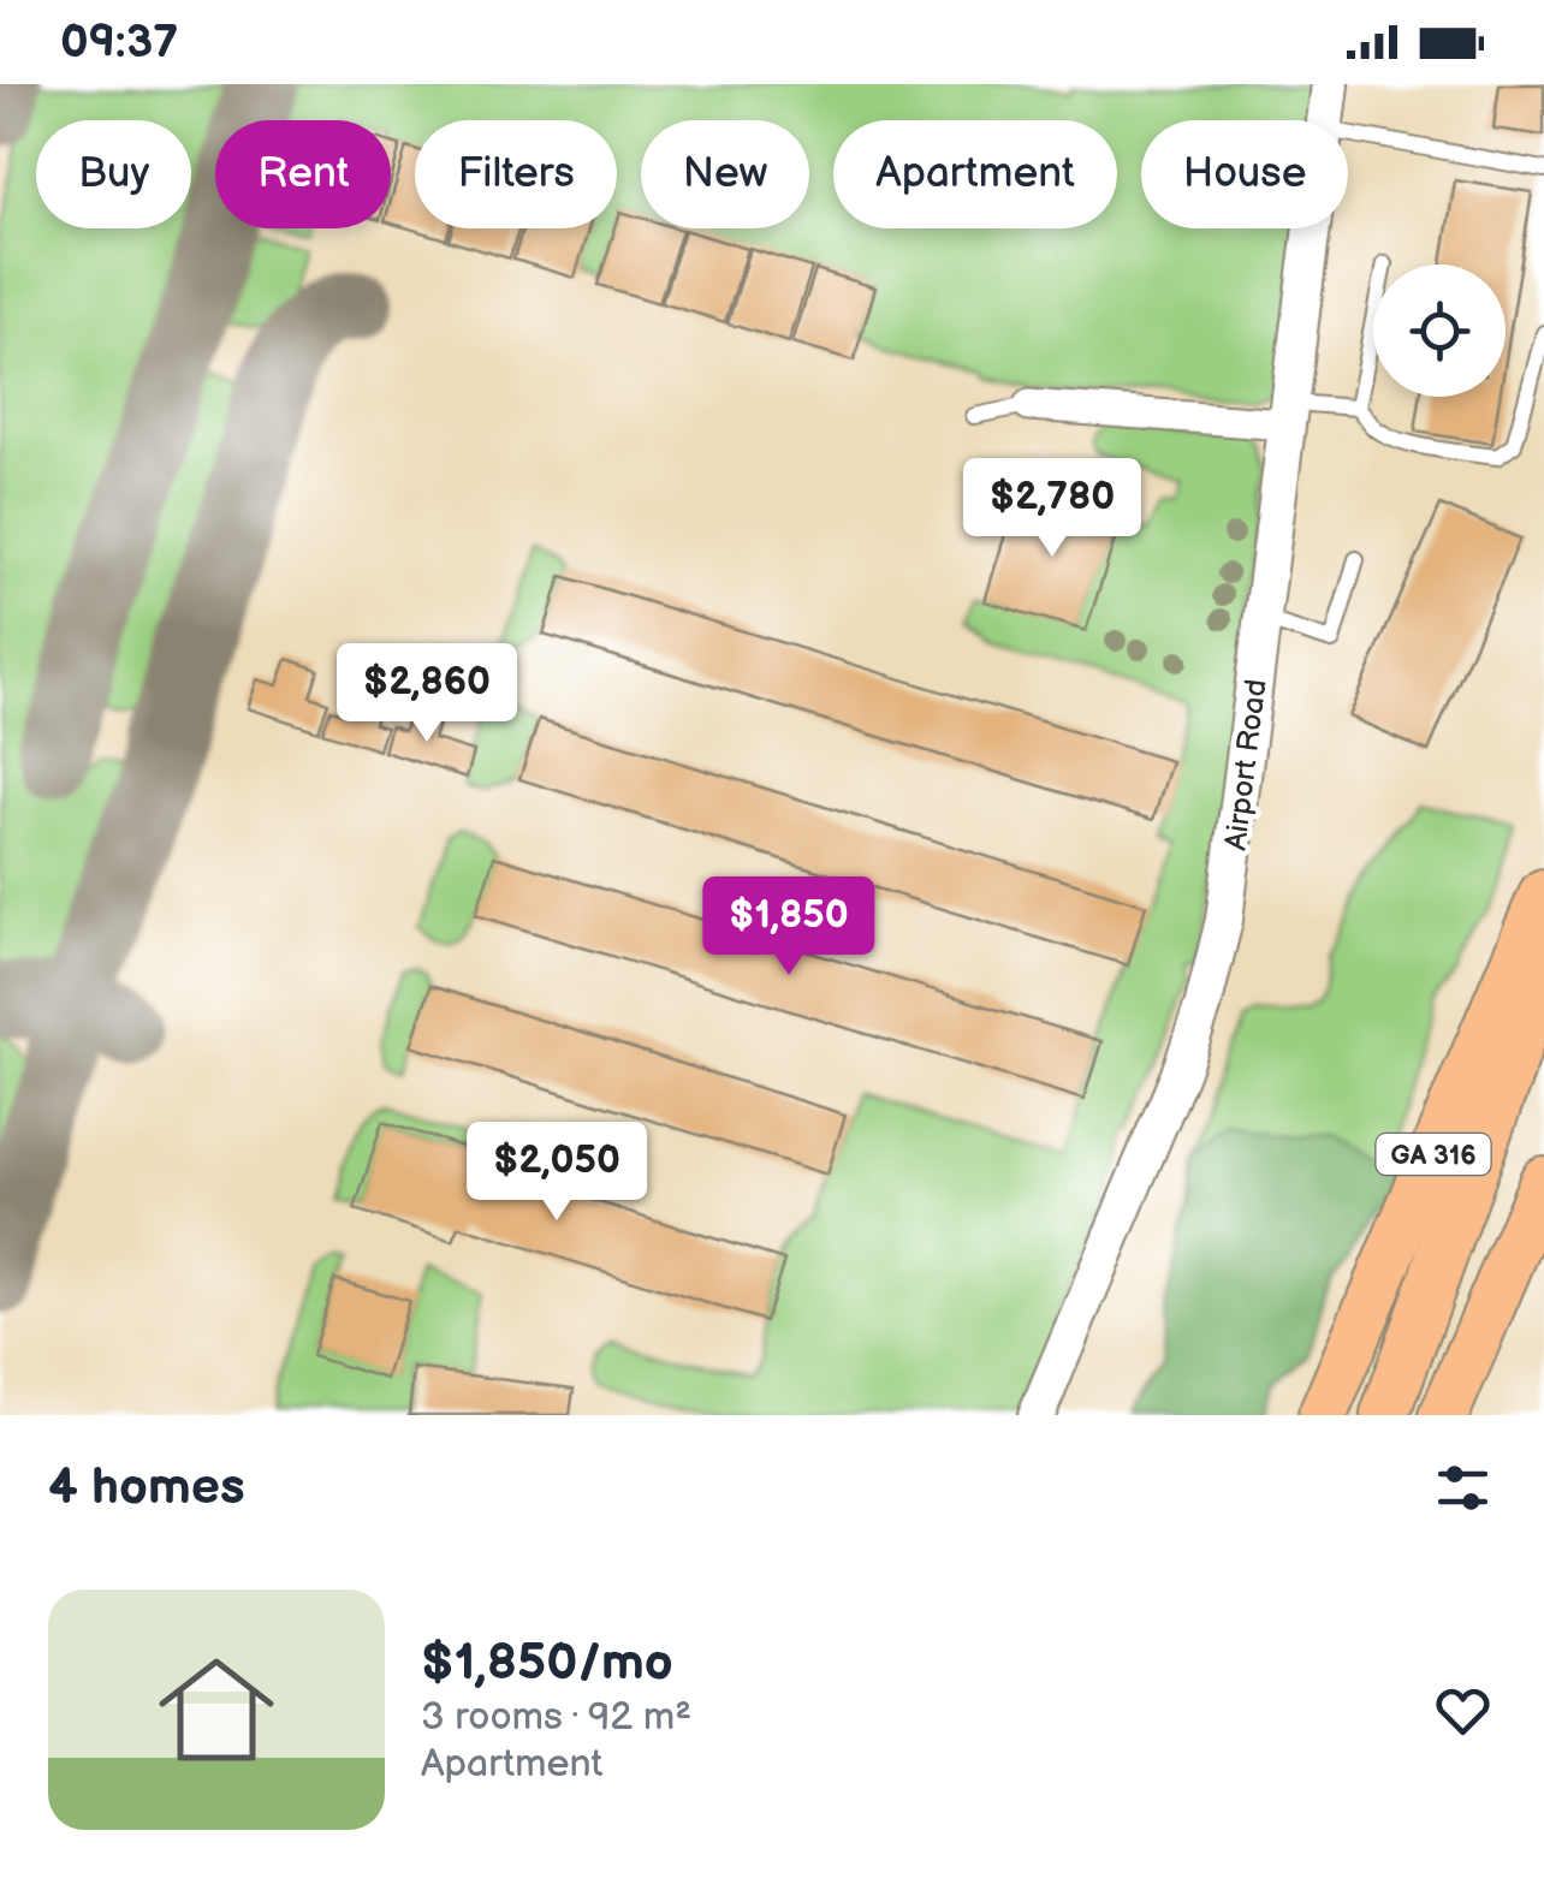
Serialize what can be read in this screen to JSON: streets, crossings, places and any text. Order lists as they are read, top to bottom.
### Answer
{
  "streets": {
    "highway": ["GA 316"],
    "street": ["Airport Road"]
  },
  "page": {
    "status": "09:37",
    "chip": [
      "Buy",
      "Rent",
      "Filters",
      "New",
      "Apartment",
      "House"
    ],
    "price": [
      "$2,780",
      "$2,860",
      "$1,850",
      "$2,050"
    ],
    "heading": "4 homes",
    "list": [
      {
        "name": "$1,850/mo",
        "note": "3 rooms · 92 m² · Apartment"
      }
    ]
  }
}
